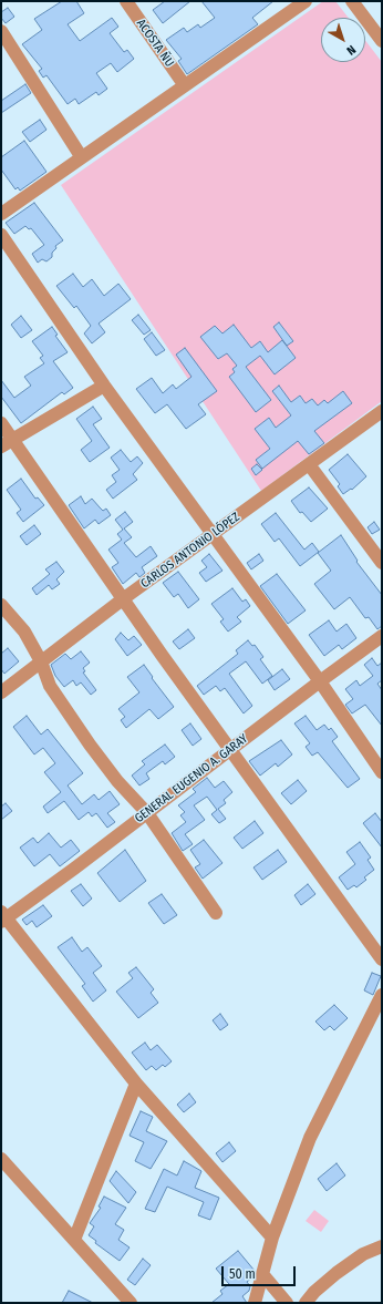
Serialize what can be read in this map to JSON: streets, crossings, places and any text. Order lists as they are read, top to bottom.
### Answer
{
  "streets": {
    "street": ["ACOSTA ÑU", "CARLOS ANTONIO LÓPEZ", "GENERAL EUGENIO A. GARAY"]
  },
  "scale_bar": "50 m",
  "north": "bottom right"
}
